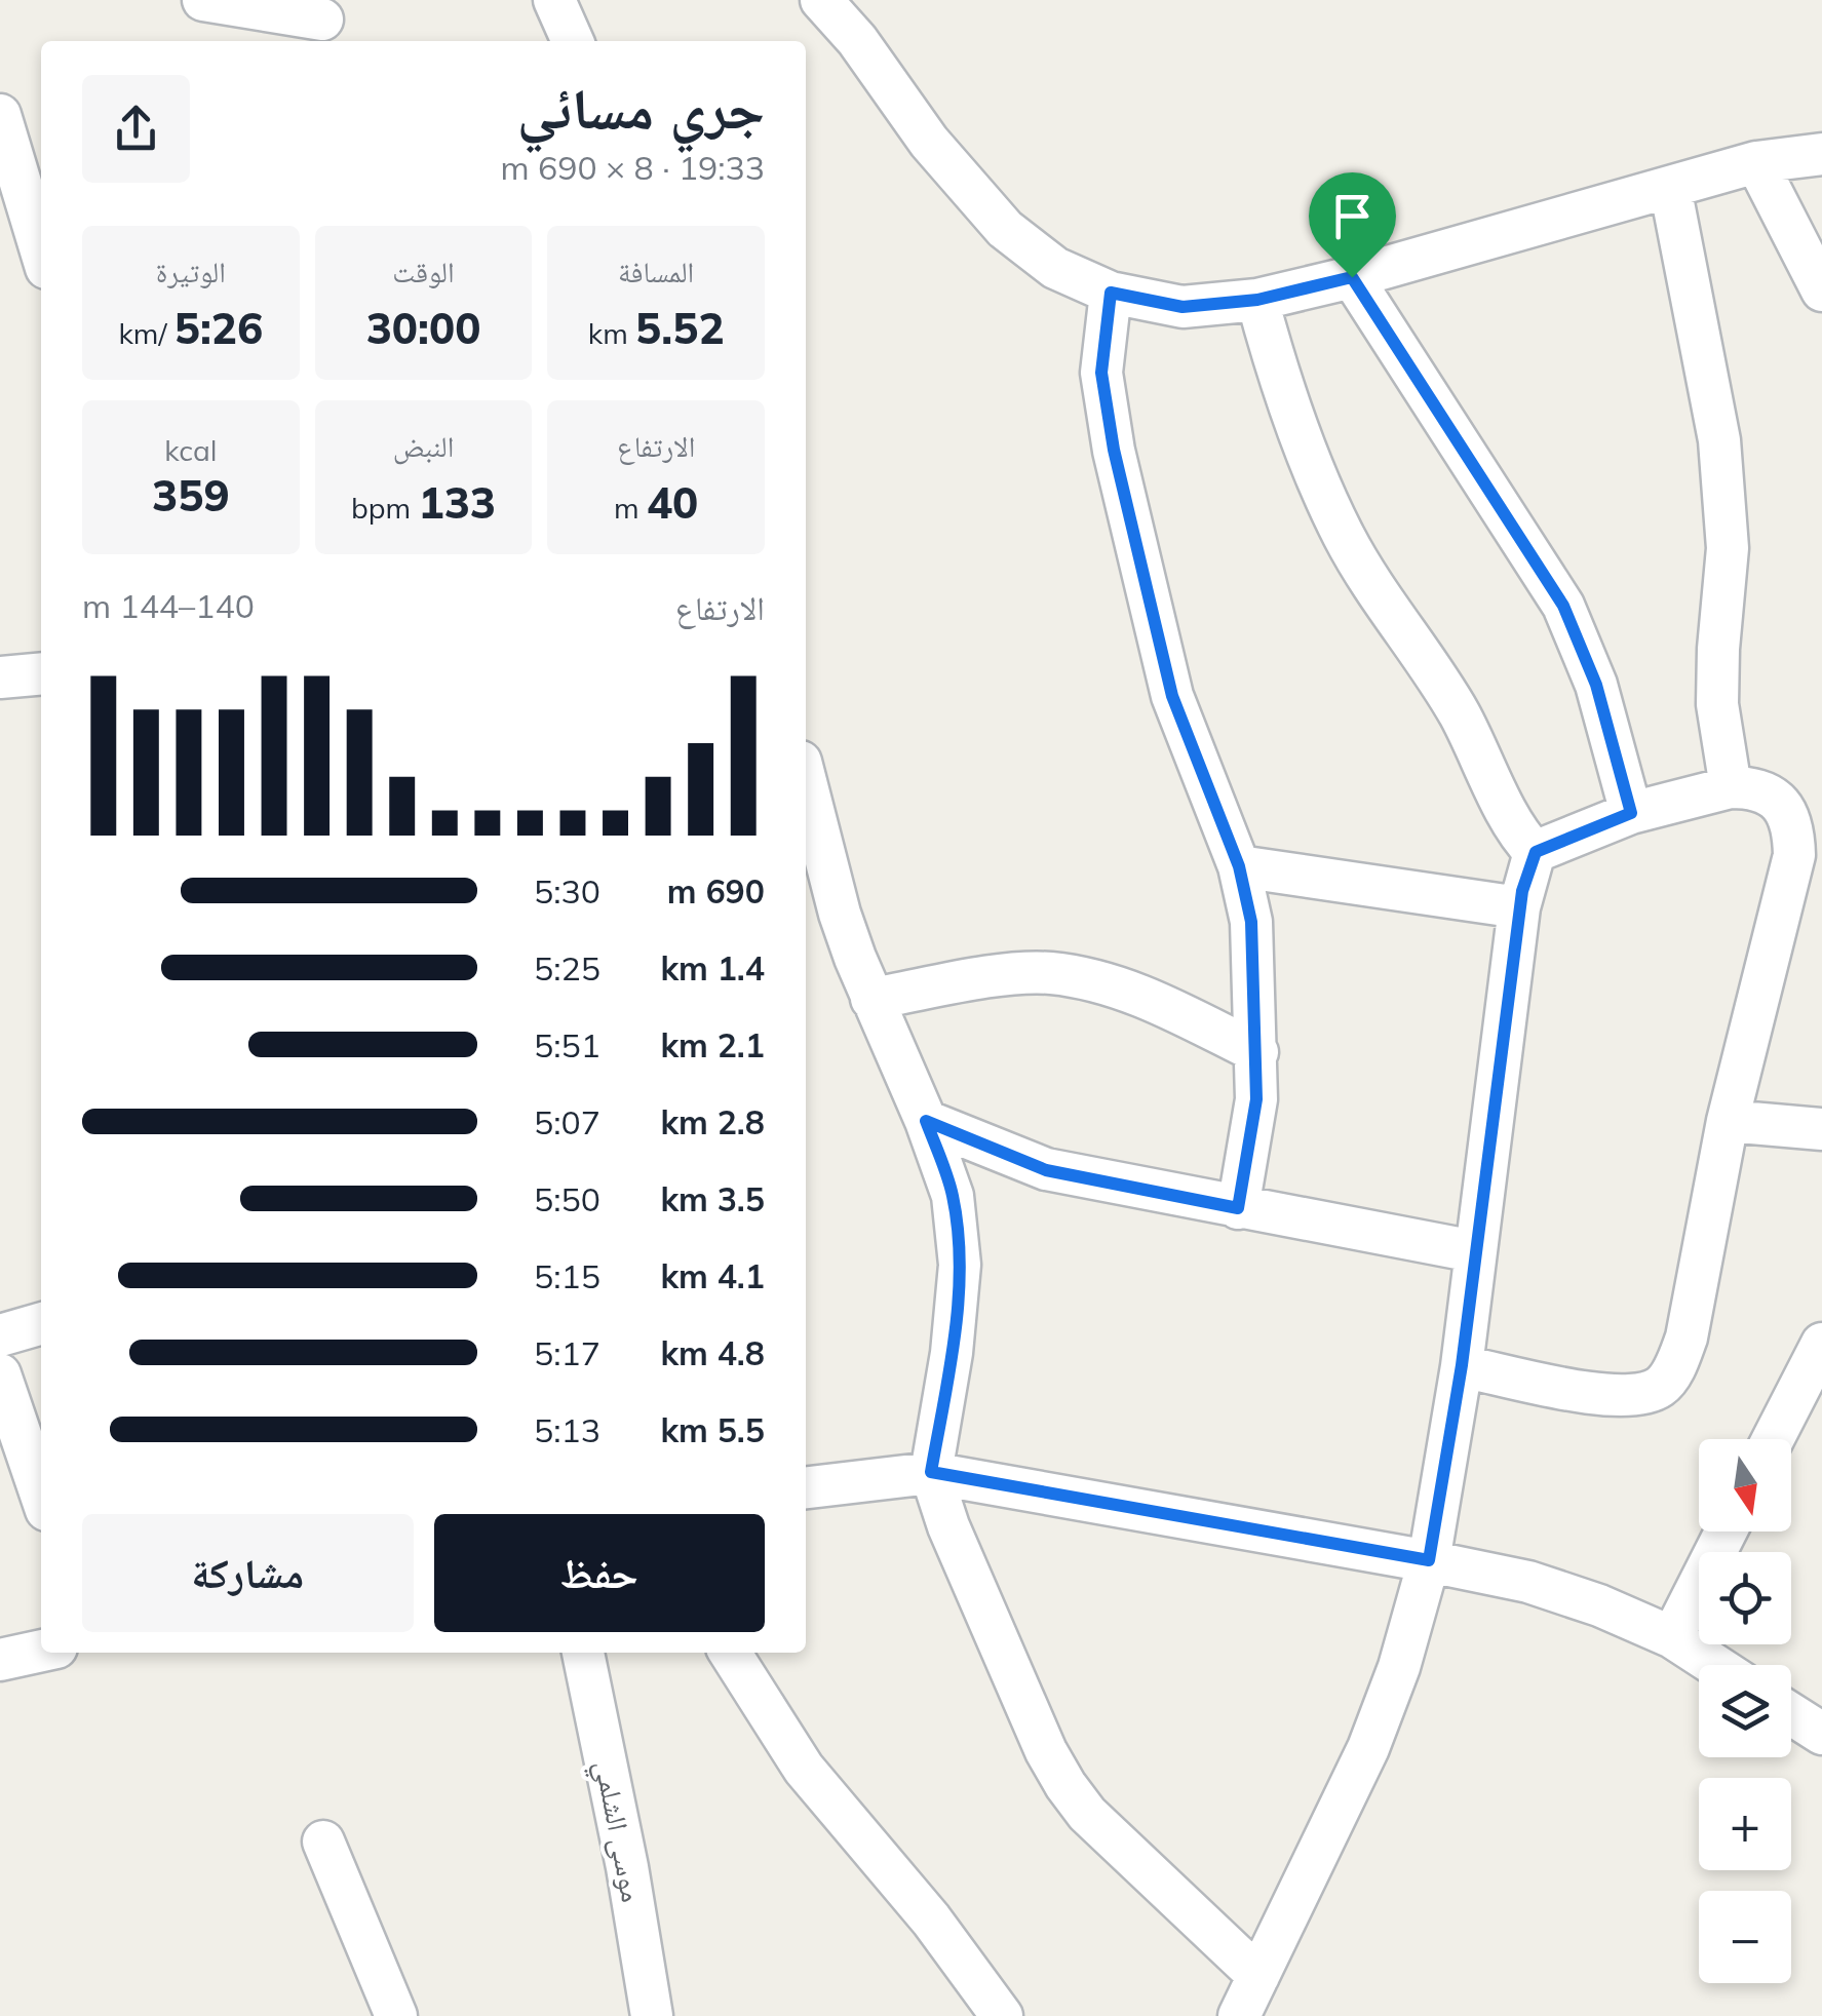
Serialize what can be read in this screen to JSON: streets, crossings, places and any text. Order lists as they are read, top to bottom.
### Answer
{
  "streets": {
    "street": ["موسى الشلمي"]
  },
  "north": "bottom",
  "page": {
    "heading": ["جري مسائي", "19:33 · 8 × 690 m"],
    "stats": [
      ["المسافة", "5.52 km"],
      ["الوقت", "30:00"],
      ["الوتيرة", "5:26 /km"],
      ["الارتفاع", "40 m"],
      ["النبض", "133 bpm"],
      ["kcal", "359"]
    ],
    "chart": ["الارتفاع", "140–144 m"],
    "list": [
      {
        "name": "690 m",
        "note": "5:30"
      },
      {
        "name": "1.4 km",
        "note": "5:25"
      },
      {
        "name": "2.1 km",
        "note": "5:51"
      },
      {
        "name": "2.8 km",
        "note": "5:07"
      },
      {
        "name": "3.5 km",
        "note": "5:50"
      },
      {
        "name": "4.1 km",
        "note": "5:15"
      },
      {
        "name": "4.8 km",
        "note": "5:17"
      },
      {
        "name": "5.5 km",
        "note": "5:13"
      }
    ],
    "map_buttons": ["+", "−"],
    "buttons": ["حفظ", "مشاركة"]
  }
}
